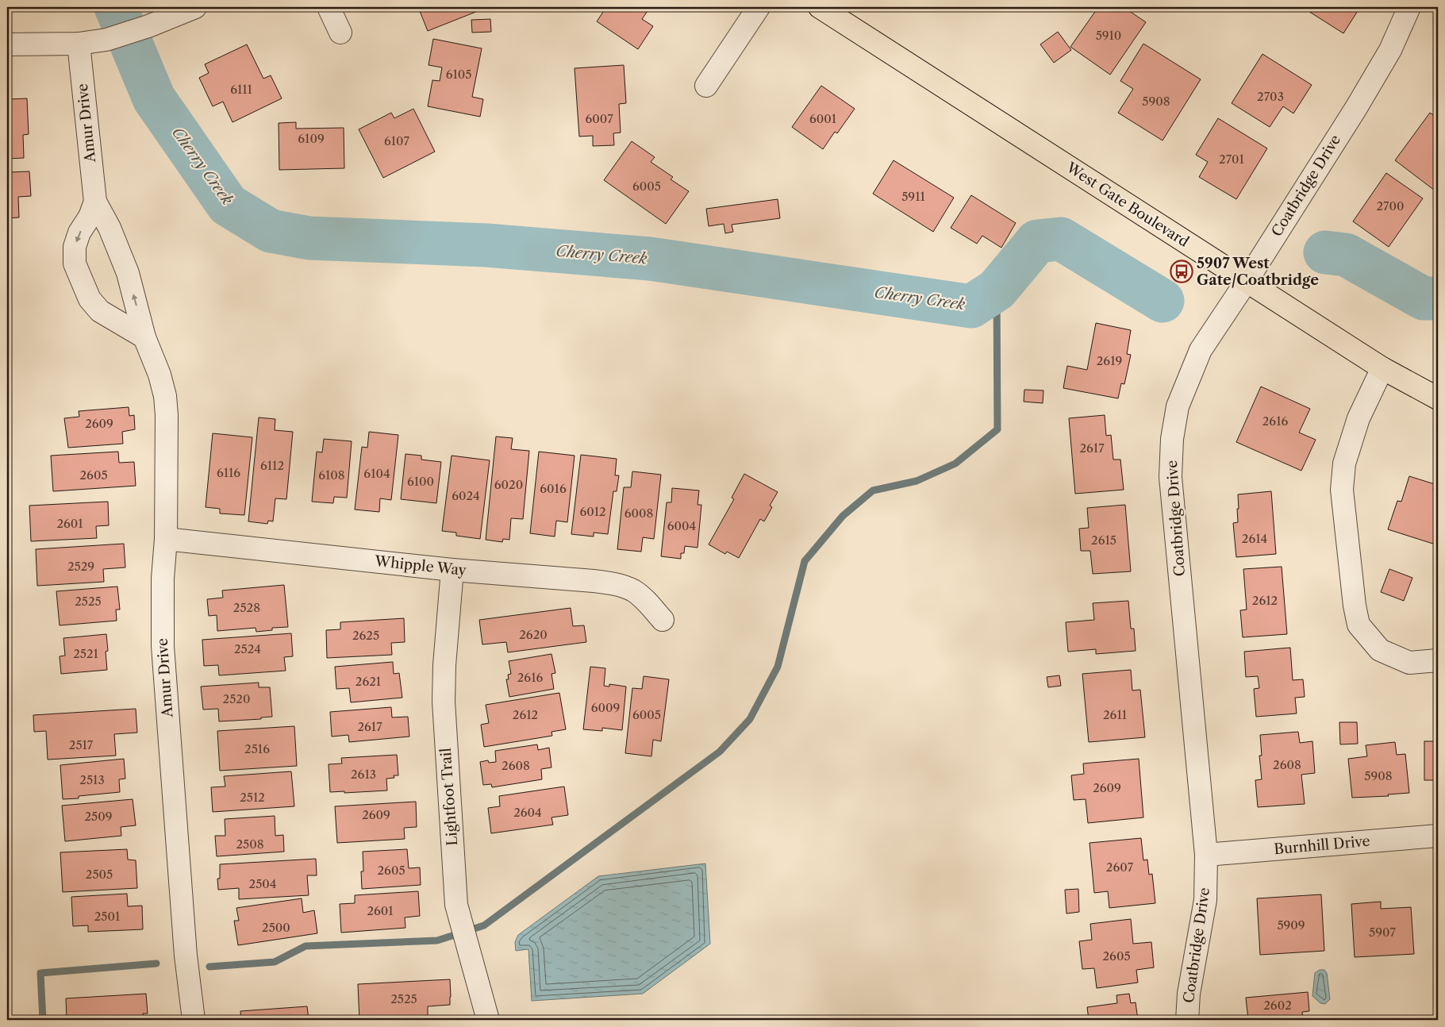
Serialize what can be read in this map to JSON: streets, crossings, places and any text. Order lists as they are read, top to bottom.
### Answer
{
  "streets": {
    "main road": ["West Gate Boulevard"],
    "street": [
      "Amur Drive",
      "Coatbridge Drive",
      "Whipple Way",
      "Lightfoot Trail",
      "Burnhill Drive"
    ]
  },
  "crossings": [
    ["Amur Drive", "Whipple Way"],
    ["Coatbridge Drive", "West Gate Boulevard"],
    ["Coatbridge Drive", "Burnhill Drive"],
    ["Whipple Way", "Lightfoot Trail"]
  ],
  "water": ["Cherry Creek"],
  "places": {
    "bus stop": ["5907 West Gate/Coatbridge"]
  },
  "house_numbers": [
    "5910",
    "6105",
    "6111",
    "2703",
    "5908",
    "6007",
    "6001",
    "6109",
    "6107",
    "2701",
    "6005",
    "5911",
    "2700",
    "2619",
    "2616",
    "2609",
    "2617",
    "6112",
    "6116",
    "6104",
    "2605",
    "6108",
    "6100",
    "6020",
    "6016",
    "6024",
    "6012",
    "6008",
    "2601",
    "6004",
    "2614",
    "2615",
    "2529",
    "2612",
    "2525",
    "2528",
    "2620",
    "2625",
    "2524",
    "2521",
    "2616",
    "2621",
    "2520",
    "6009",
    "2612",
    "6005",
    "2611",
    "2617",
    "2517",
    "2516",
    "2608",
    "2608",
    "2613",
    "5908",
    "2513",
    "2609",
    "2512",
    "2604",
    "2609",
    "2509",
    "2508",
    "2607",
    "2605",
    "2505",
    "2504",
    "2601",
    "2501",
    "5909",
    "2500",
    "5907",
    "2605",
    "2525",
    "2602"
  ]
}
